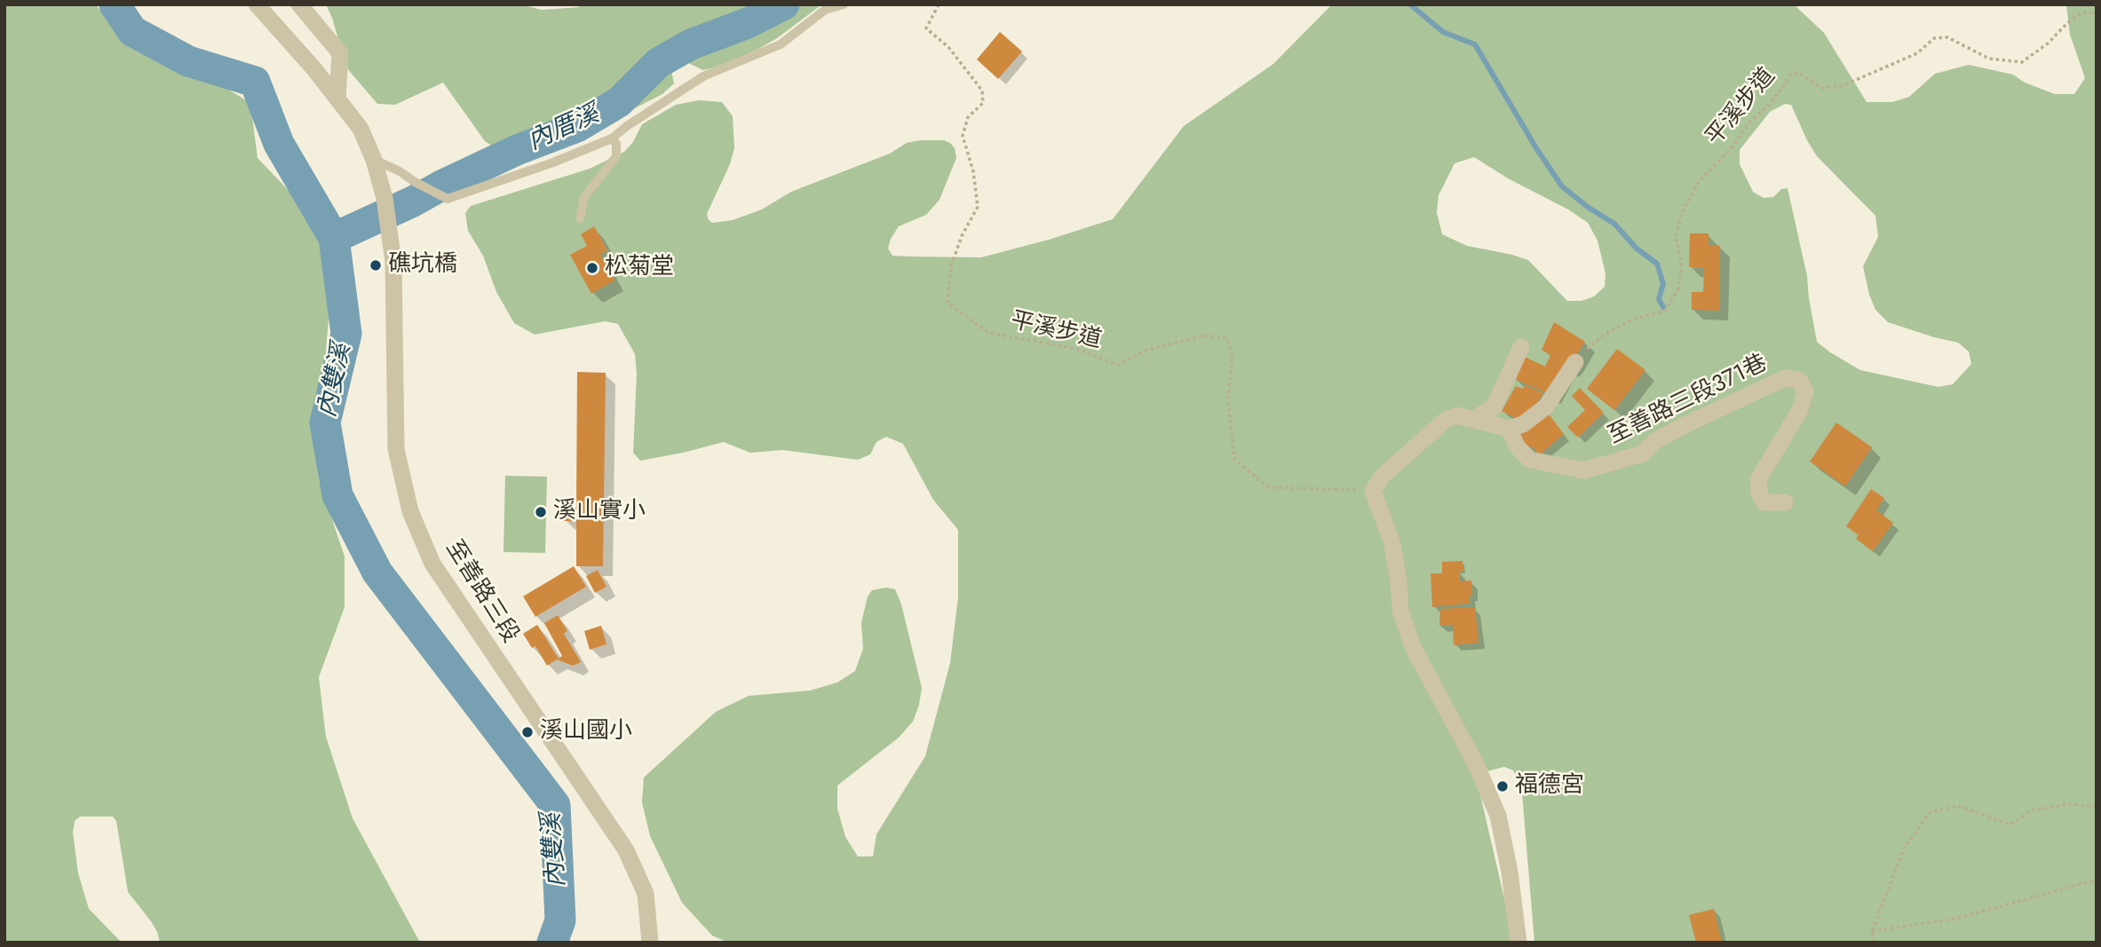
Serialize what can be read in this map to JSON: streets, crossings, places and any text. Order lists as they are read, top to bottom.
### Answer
{
  "streets": {
    "street": ["至善路三段371巷", "至善路三段"],
    "path": ["平溪步道"]
  },
  "water": ["內厝溪", "內雙溪"],
  "places": [
    "礁坑橋",
    "松菊堂",
    "溪山實小",
    "溪山國小",
    "福德宮"
  ]
}
